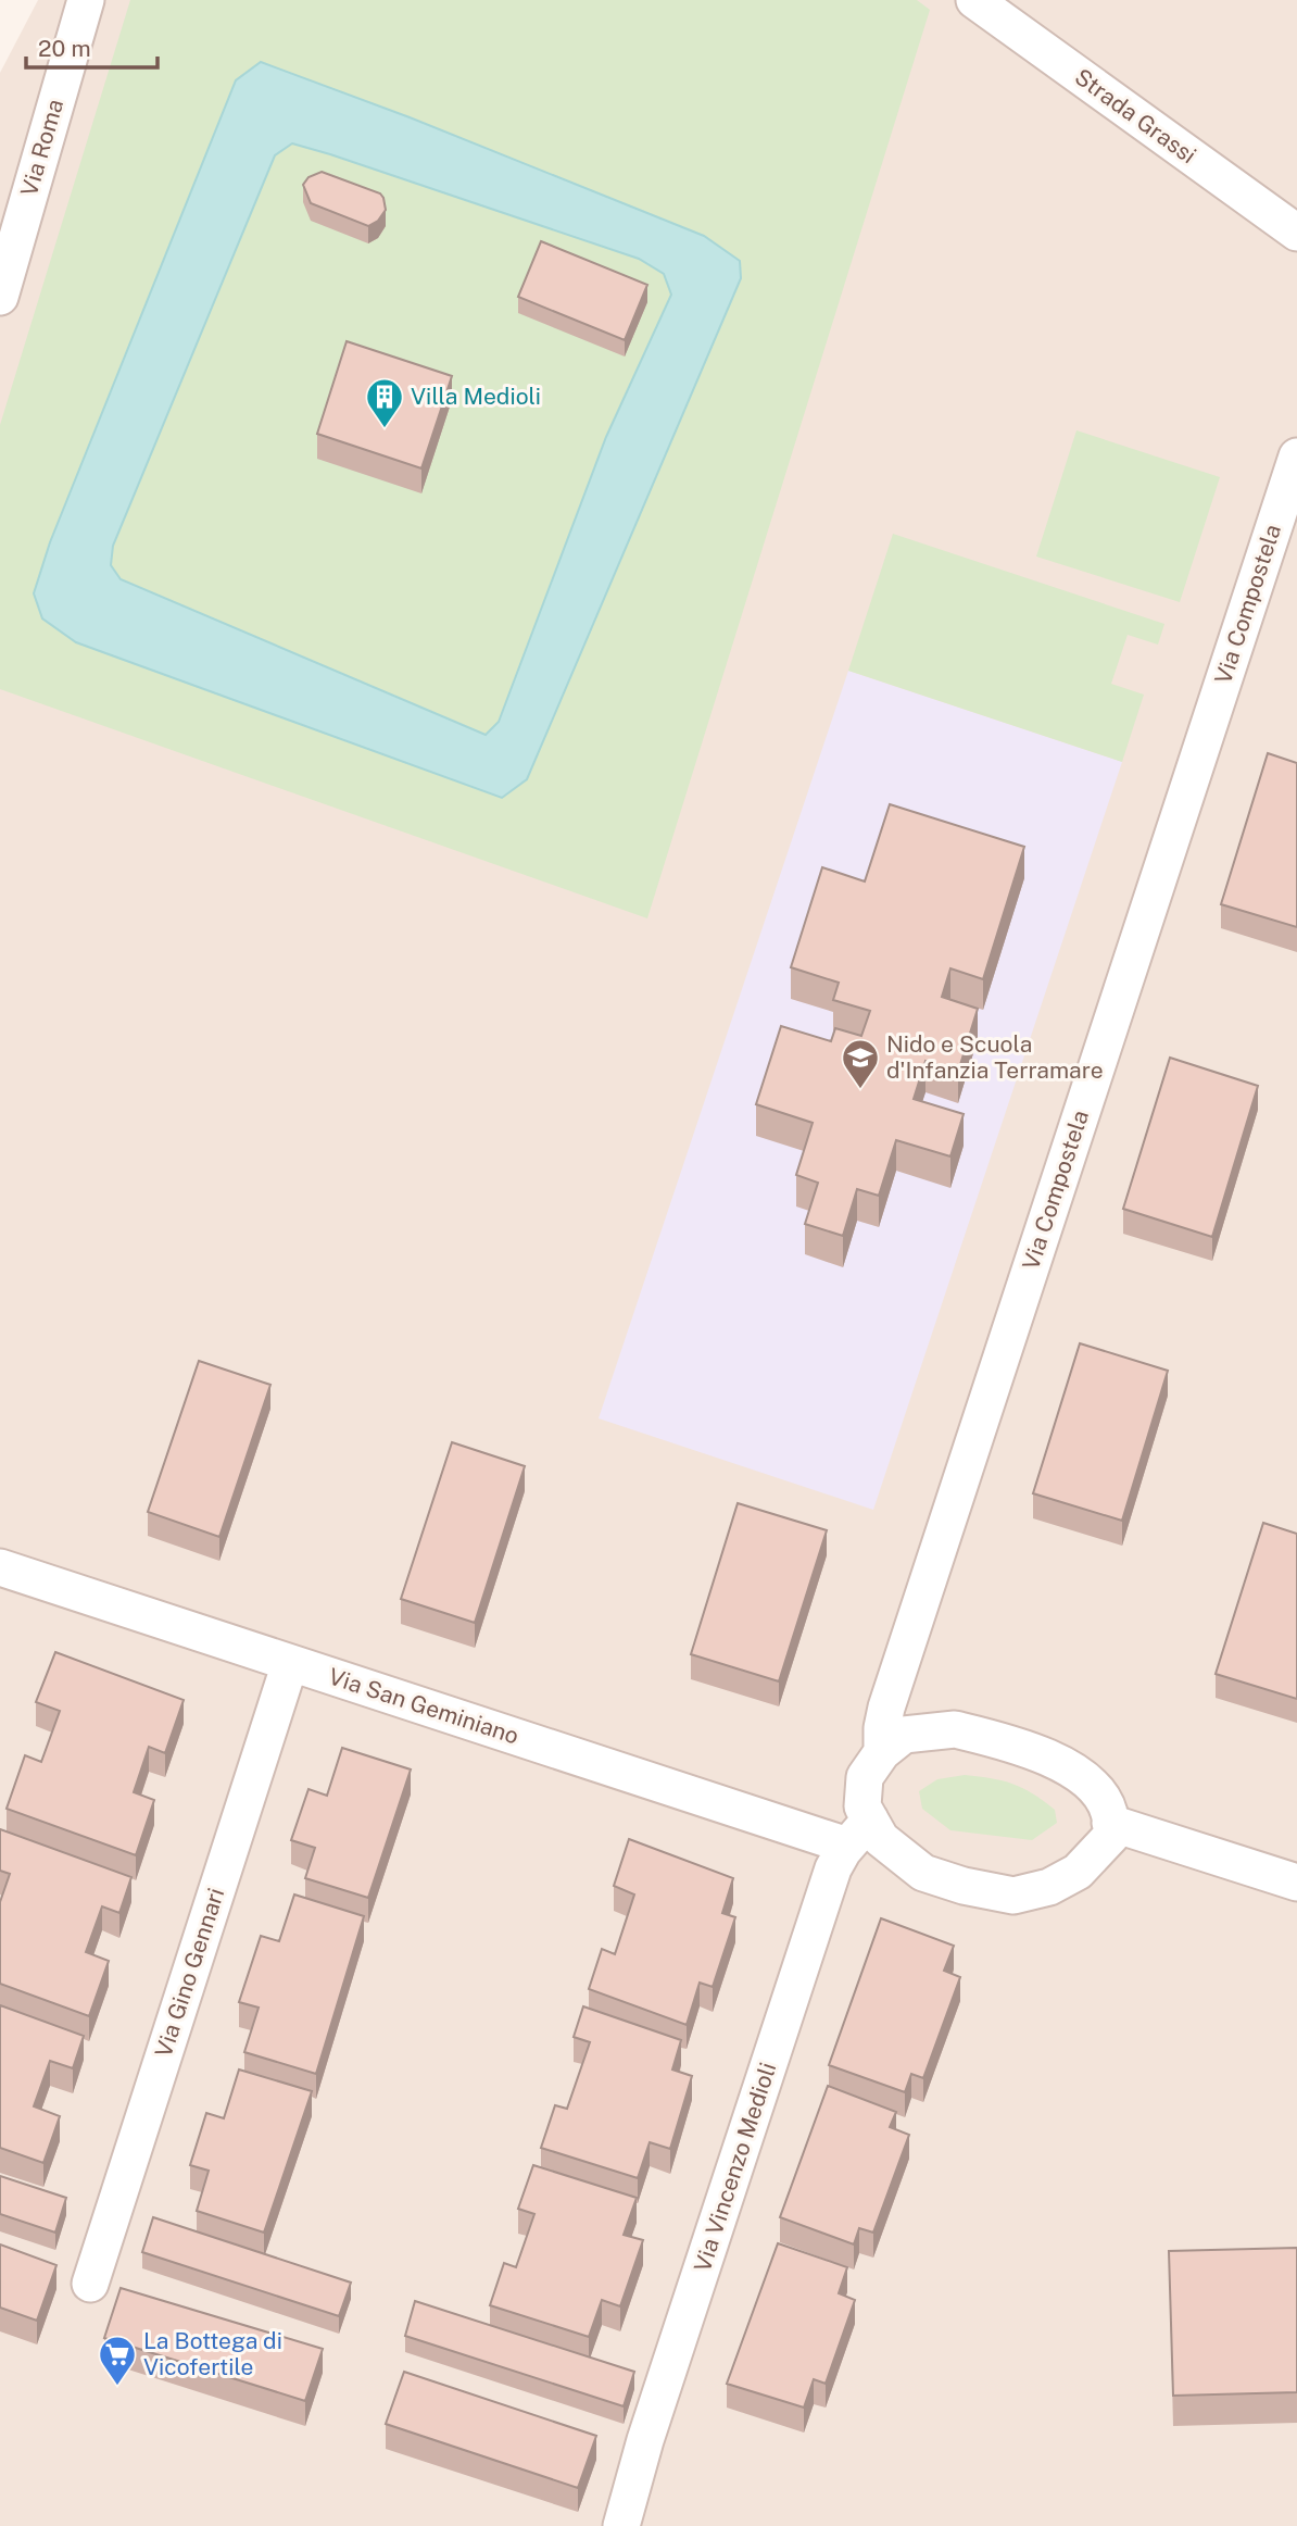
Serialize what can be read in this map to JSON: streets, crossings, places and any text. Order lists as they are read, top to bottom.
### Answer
{
  "streets": {
    "street": [
      "Strada Grassi",
      "Via Roma",
      "Via Compostela",
      "Via San Geminiano",
      "Via Gino Gennari",
      "Via Vincenzo Medioli"
    ]
  },
  "crossings": [
    ["Via Compostela", "Via San Geminiano"],
    ["Via Compostela", "Via Vincenzo Medioli"],
    ["Via San Geminiano", "Via Gino Gennari"],
    ["Via San Geminiano", "Via Vincenzo Medioli"]
  ],
  "places": {
    "building": ["Villa Medioli"],
    "school or university": ["Nido e Scuola d'Infanzia Terramare"],
    "supermarket": ["La Bottega di Vicofertile"]
  },
  "scale_bar": "20 m"
}
